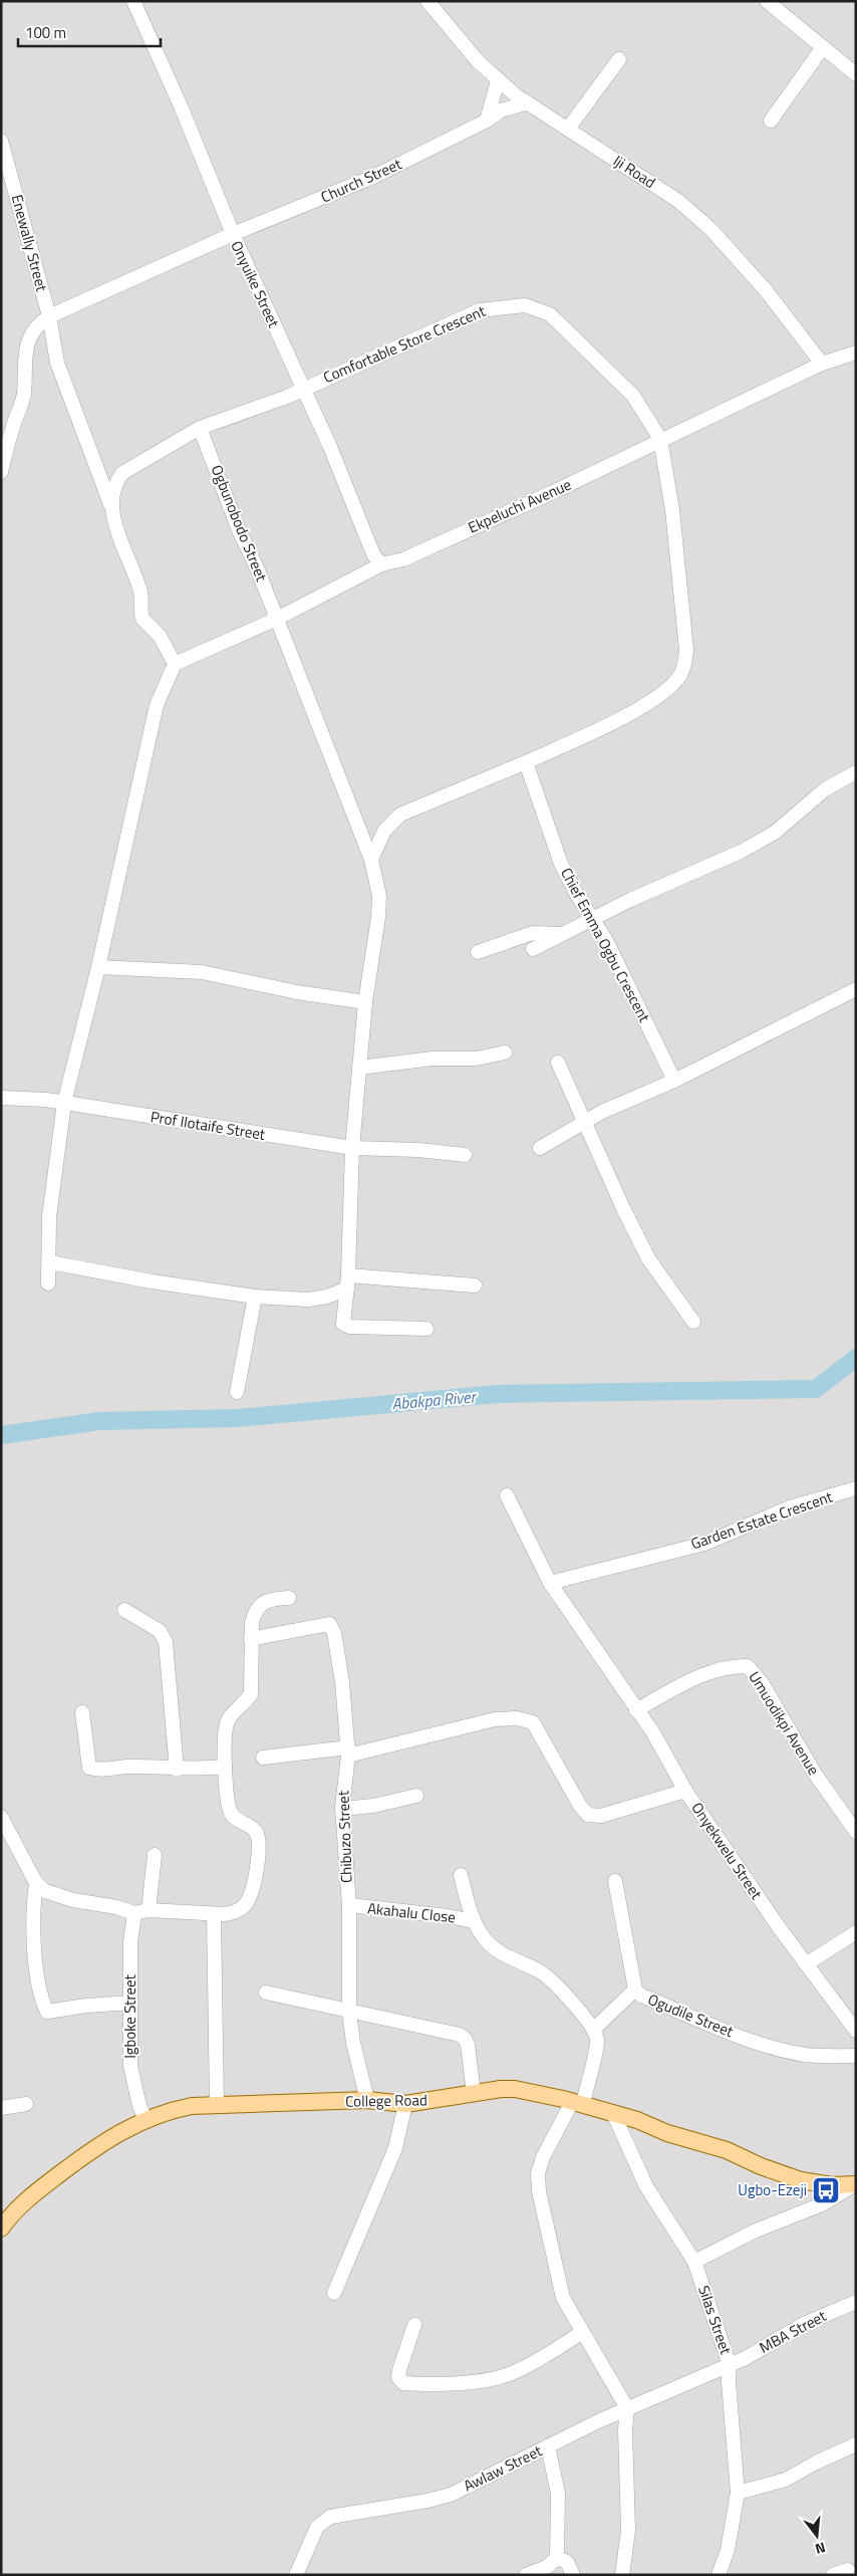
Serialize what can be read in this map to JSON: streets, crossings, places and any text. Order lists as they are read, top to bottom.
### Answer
{
  "streets": {
    "main road": ["College Road"],
    "street": [
      "Iji Road",
      "Church Street",
      "Enewally Street",
      "Onyuike Street",
      "Comfortable Store Crescent",
      "Ekpeluchi Avenue",
      "Ogbunobodo Street",
      "Chief Emma Ogbu Crescent",
      "Prof Ilotaife Street",
      "Garden Estate Crescent",
      "Umuodikpi Avenue",
      "Chibuzo Street",
      "Onyekwelu Street",
      "Akahalu Close",
      "Ogudile Street",
      "Igboke Street",
      "Silas Street",
      "MBA Street",
      "Awlaw Street"
    ]
  },
  "crossings": [
    ["Iji Road", "Church Street"],
    ["Iji Road", "Ekpeluchi Avenue"],
    ["Church Street", "Enewally Street"],
    ["Church Street", "Onyuike Street"],
    ["Enewally Street", "Comfortable Store Crescent"],
    ["Onyuike Street", "Comfortable Store Crescent"],
    ["Onyuike Street", "Ekpeluchi Avenue"],
    ["Comfortable Store Crescent", "Ekpeluchi Avenue"],
    ["Comfortable Store Crescent", "Ogbunobodo Street"],
    ["Ekpeluchi Avenue", "Ogbunobodo Street"],
    ["Ogbunobodo Street", "Prof Ilotaife Street"],
    ["Garden Estate Crescent", "Onyekwelu Street"],
    ["Umuodikpi Avenue", "Onyekwelu Street"],
    ["Chibuzo Street", "Akahalu Close"],
    ["Chibuzo Street", "College Road"],
    ["Igboke Street", "College Road"],
    ["College Road", "Silas Street"],
    ["Silas Street", "MBA Street"],
    ["Silas Street", "Awlaw Street"],
    ["MBA Street", "Awlaw Street"]
  ],
  "water": ["Abakpa River"],
  "places": {
    "bus stop": ["Ugbo-Ezeji"]
  },
  "scale_bar": "100 m",
  "north": "bottom"
}
